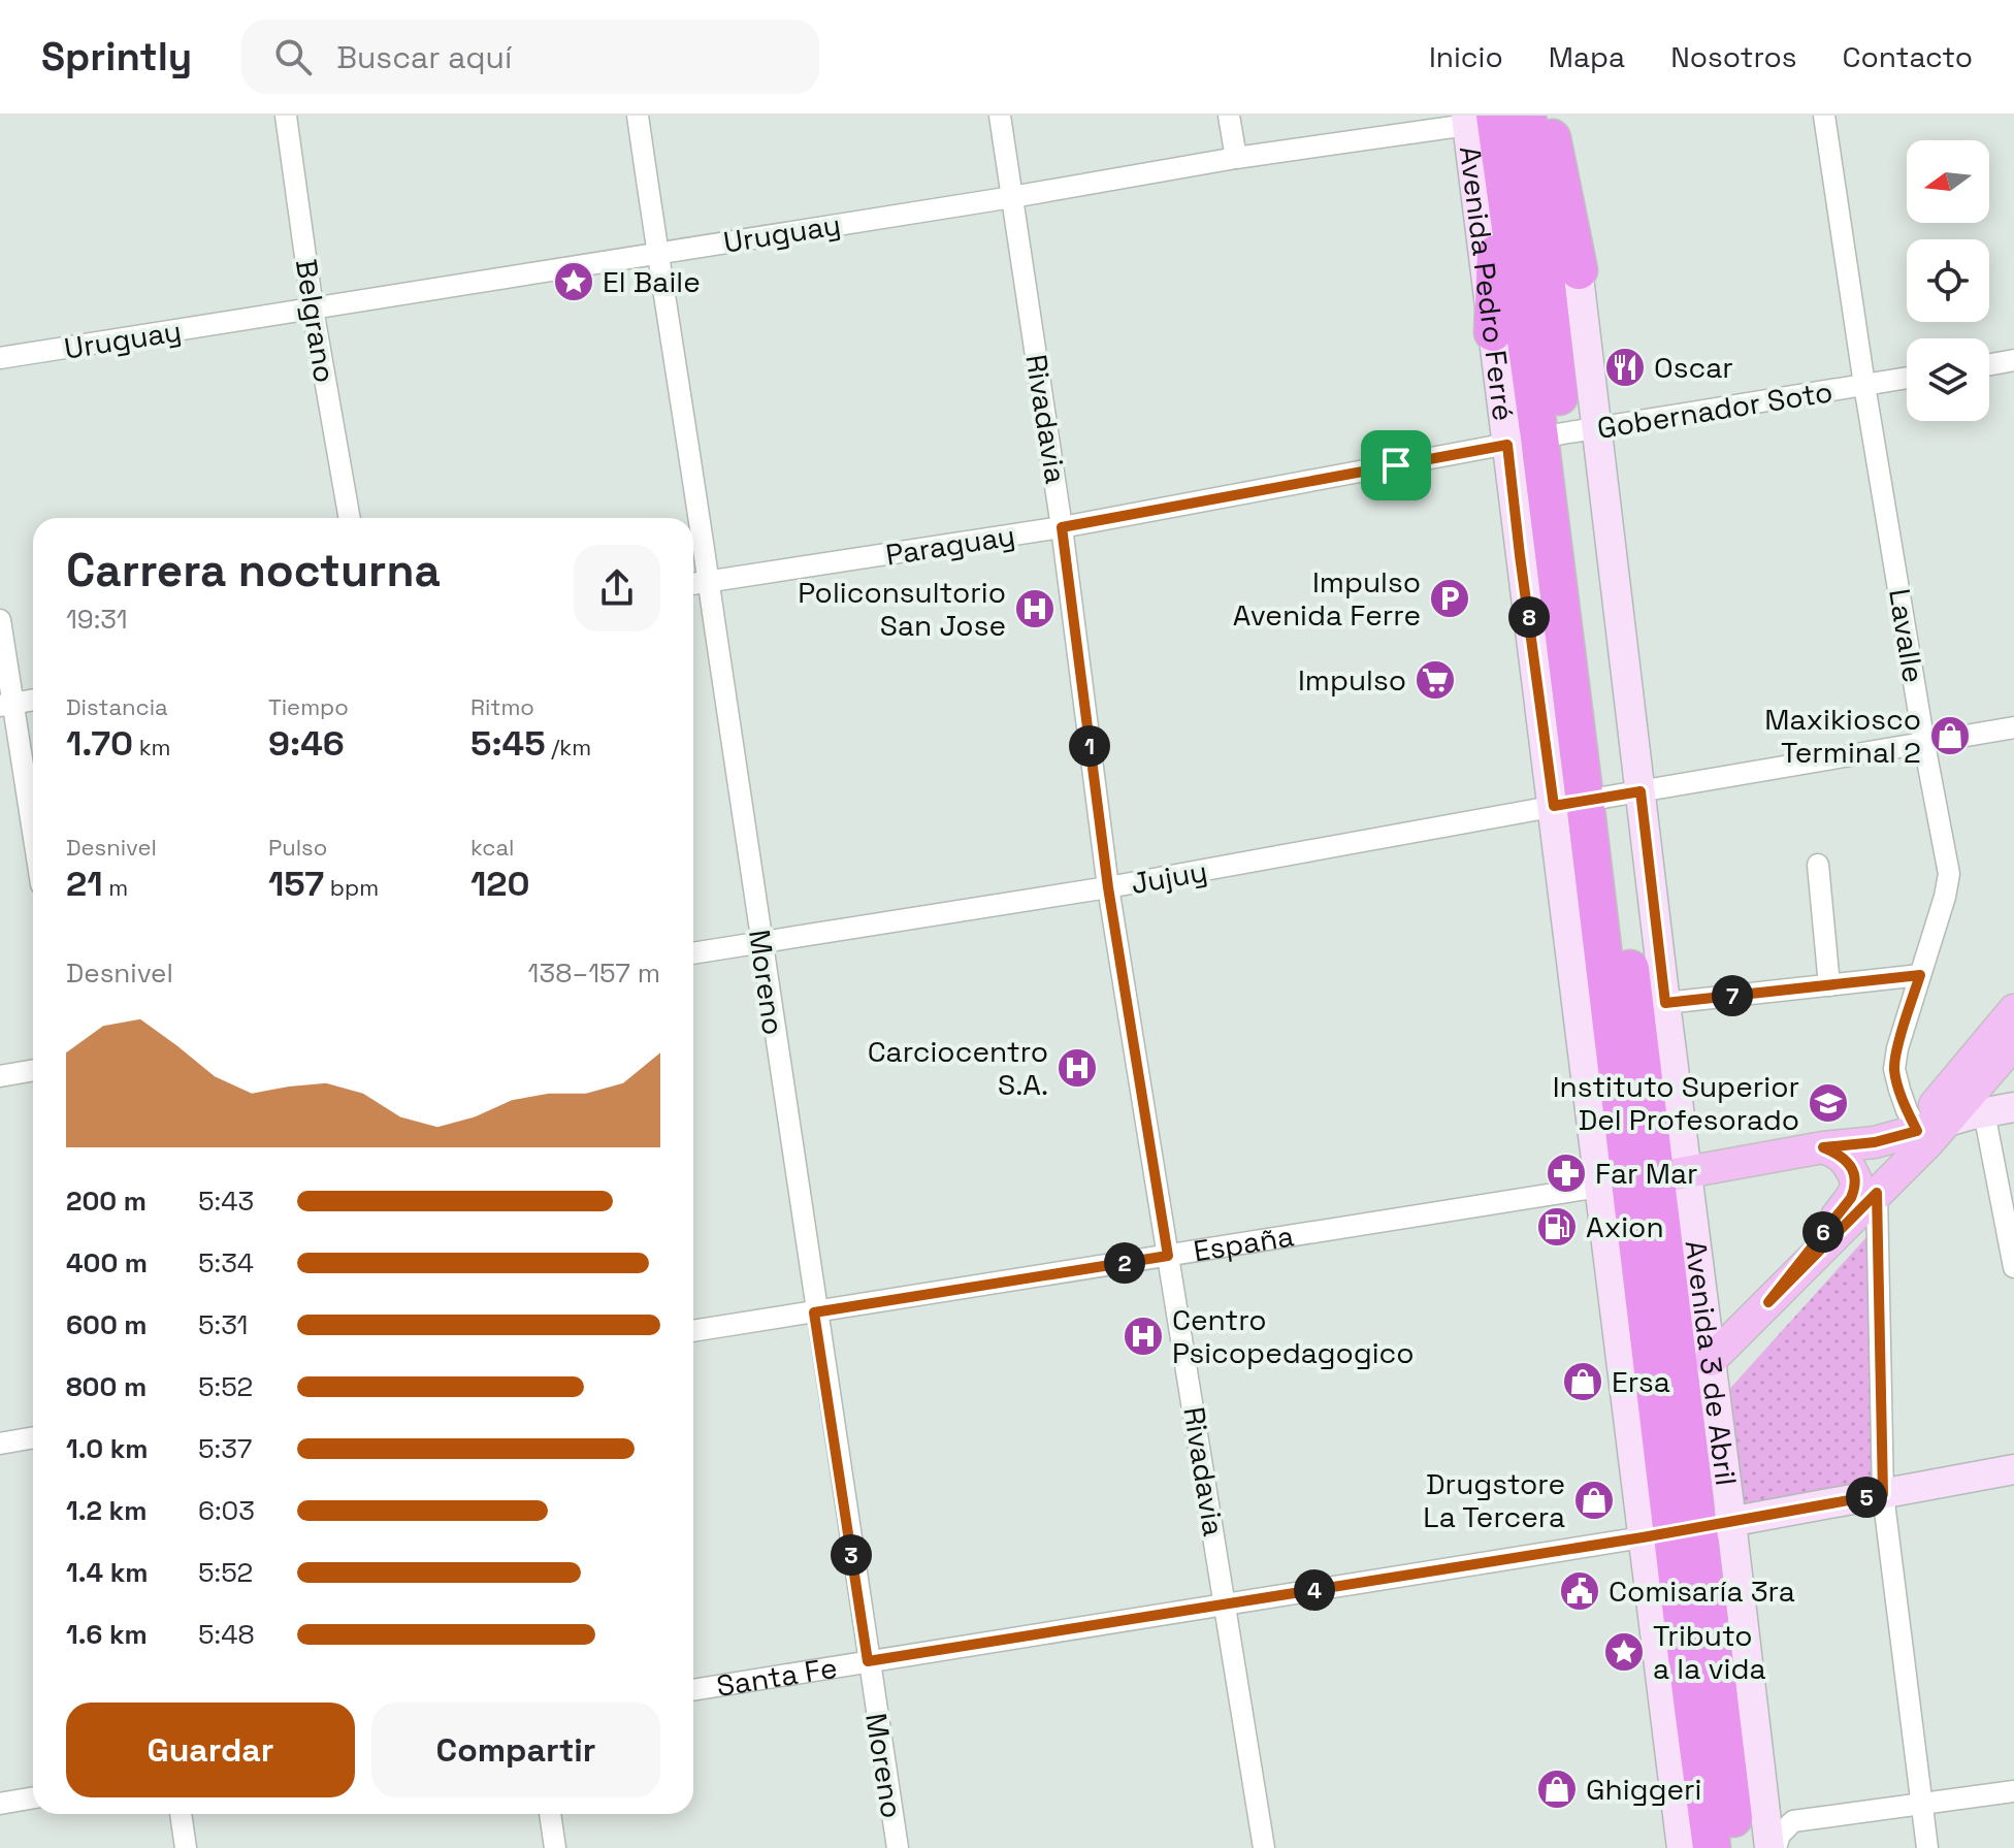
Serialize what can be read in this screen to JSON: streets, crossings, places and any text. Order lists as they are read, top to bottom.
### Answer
{
  "streets": {
    "highway": ["Avenida Pedro Ferré", "Avenida 3 de Abril"],
    "street": [
      "Uruguay",
      "Belgrano",
      "Gobernador Soto",
      "Rivadavia",
      "Paraguay",
      "Lavalle",
      "Jujuy",
      "Moreno",
      "España",
      "Santa Fe"
    ]
  },
  "crossings": [
    ["Uruguay", "Avenida Pedro Ferré"],
    ["Uruguay", "Belgrano"],
    ["Uruguay", "Rivadavia"],
    ["Uruguay", "Moreno"],
    ["Avenida Pedro Ferré", "Gobernador Soto"],
    ["Avenida Pedro Ferré", "Paraguay"],
    ["Avenida Pedro Ferré", "Jujuy"],
    ["Avenida Pedro Ferré", "España"],
    ["Avenida Pedro Ferré", "Avenida 3 de Abril"],
    ["Gobernador Soto", "Paraguay"],
    ["Gobernador Soto", "Lavalle"],
    ["Rivadavia", "Paraguay"],
    ["Rivadavia", "Jujuy"],
    ["Rivadavia", "España"],
    ["Rivadavia", "Santa Fe"],
    ["Paraguay", "Moreno"],
    ["Lavalle", "Jujuy"],
    ["Jujuy", "Moreno"],
    ["Moreno", "España"],
    ["Moreno", "Santa Fe"],
    ["España", "Avenida 3 de Abril"],
    ["Avenida 3 de Abril", "Santa Fe"]
  ],
  "places": {
    "place": ["El Baile", "Tributo a la vida"],
    "restaurant": ["Oscar"],
    "parking": ["Impulso Avenida Ferre"],
    "hospital": ["Policonsultorio San Jose", "Carciocentro S.A.", "Centro Psicopedagogico"],
    "supermarket": ["Impulso"],
    "shop": [
      "Maxikiosco Terminal 2",
      "Ersa",
      "Drugstore La Tercera",
      "Ghiggeri"
    ],
    "school or university": ["Instituto Superior Del Profesorado"],
    "pharmacy": ["Far Mar"],
    "fuel station": ["Axion"],
    "public building": ["Comisaría 3ra"]
  },
  "north": "left",
  "page": {
    "header": "Sprintly",
    "search": "Buscar aquí",
    "nav": [
      "Inicio",
      "Mapa",
      "Nosotros",
      "Contacto"
    ],
    "heading": ["Carrera nocturna", "19:31"],
    "pins": [
      "8",
      "1",
      "7",
      "6",
      "2",
      "5",
      "3",
      "4"
    ],
    "stats": [
      ["Distancia", "1.70 km"],
      ["Tiempo", "9:46"],
      ["Ritmo", "5:45 /km"],
      ["Desnivel", "21 m"],
      ["Pulso", "157 bpm"],
      ["kcal", "120"]
    ],
    "chart": ["Desnivel", "138–157 m"],
    "list": [
      {
        "name": "200 m",
        "note": "5:43"
      },
      {
        "name": "400 m",
        "note": "5:34"
      },
      {
        "name": "600 m",
        "note": "5:31"
      },
      {
        "name": "800 m",
        "note": "5:52"
      },
      {
        "name": "1.0 km",
        "note": "5:37"
      },
      {
        "name": "1.2 km",
        "note": "6:03"
      },
      {
        "name": "1.4 km",
        "note": "5:52"
      },
      {
        "name": "1.6 km",
        "note": "5:48"
      }
    ],
    "buttons": ["Guardar", "Compartir"]
  }
}
